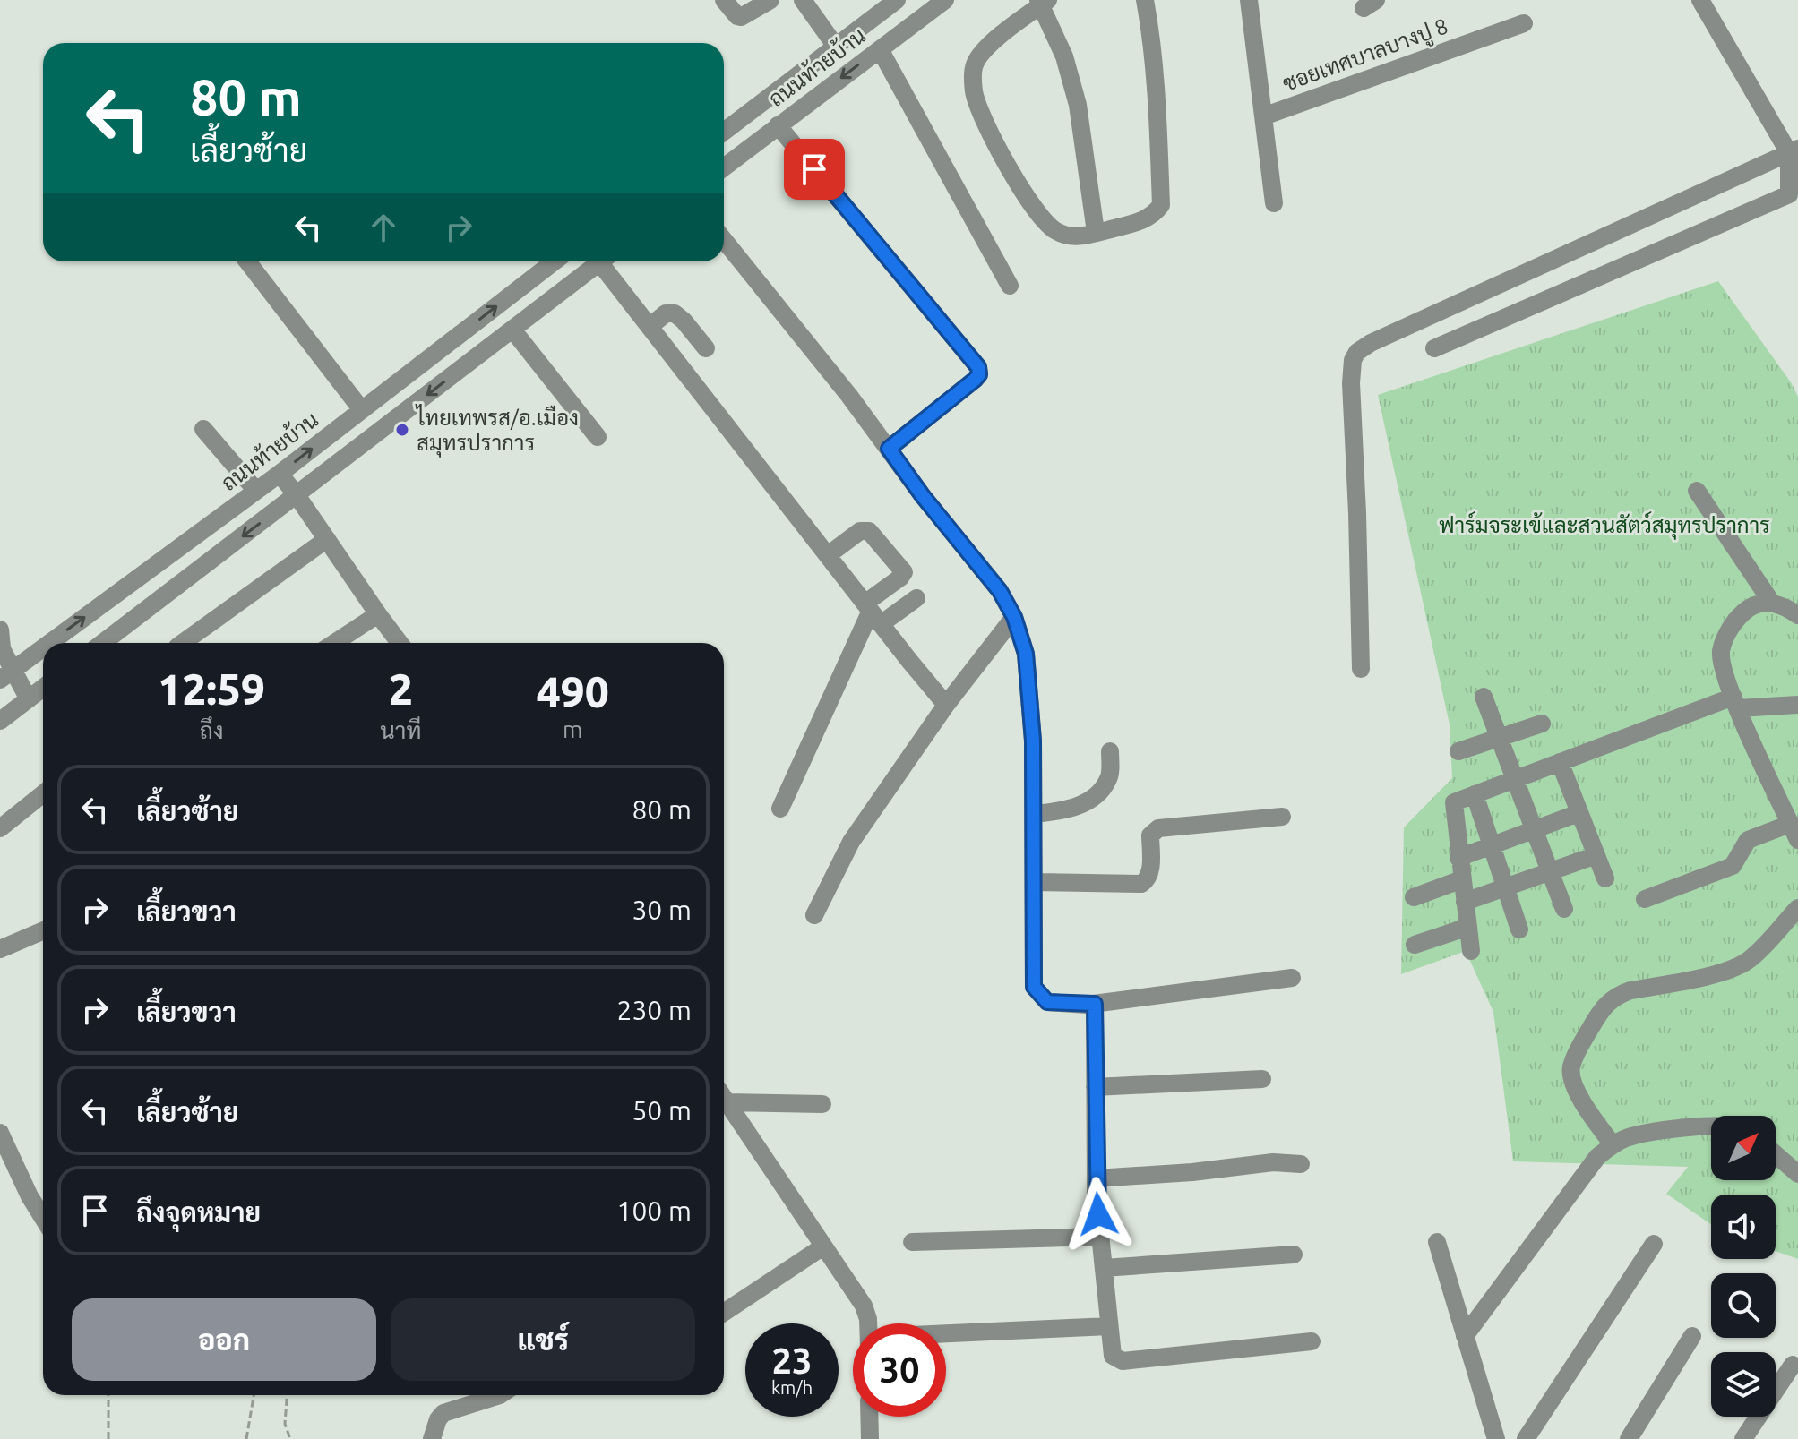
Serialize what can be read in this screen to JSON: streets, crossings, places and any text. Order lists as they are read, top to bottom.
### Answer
{
  "streets": {
    "street": ["ซอยเทศบาลบางปู 8", "ถนนท้ายบ้าน"]
  },
  "parks": ["ฟาร์มจระเข้และสวนสัตว์สมุทรปราการ"],
  "places": ["ไทยเทพรส/อ.เมือง สมุทรปราการ"],
  "north": "top right",
  "page": {
    "turn": ["80 m", "เลี้ยวซ้าย"],
    "eta": [
      "12:59",
      "ถึง",
      "2",
      "นาที",
      "490",
      "m"
    ],
    "list": [
      {
        "name": "เลี้ยวซ้าย",
        "value": "80 m"
      },
      {
        "name": "เลี้ยวขวา",
        "value": "30 m"
      },
      {
        "name": "เลี้ยวขวา",
        "value": "230 m"
      },
      {
        "name": "เลี้ยวซ้าย",
        "value": "50 m"
      },
      {
        "name": "ถึงจุดหมาย",
        "value": "100 m"
      }
    ],
    "buttons": ["ออก", "แชร์"],
    "speed": "23 km/h",
    "limit": "30"
  }
}
